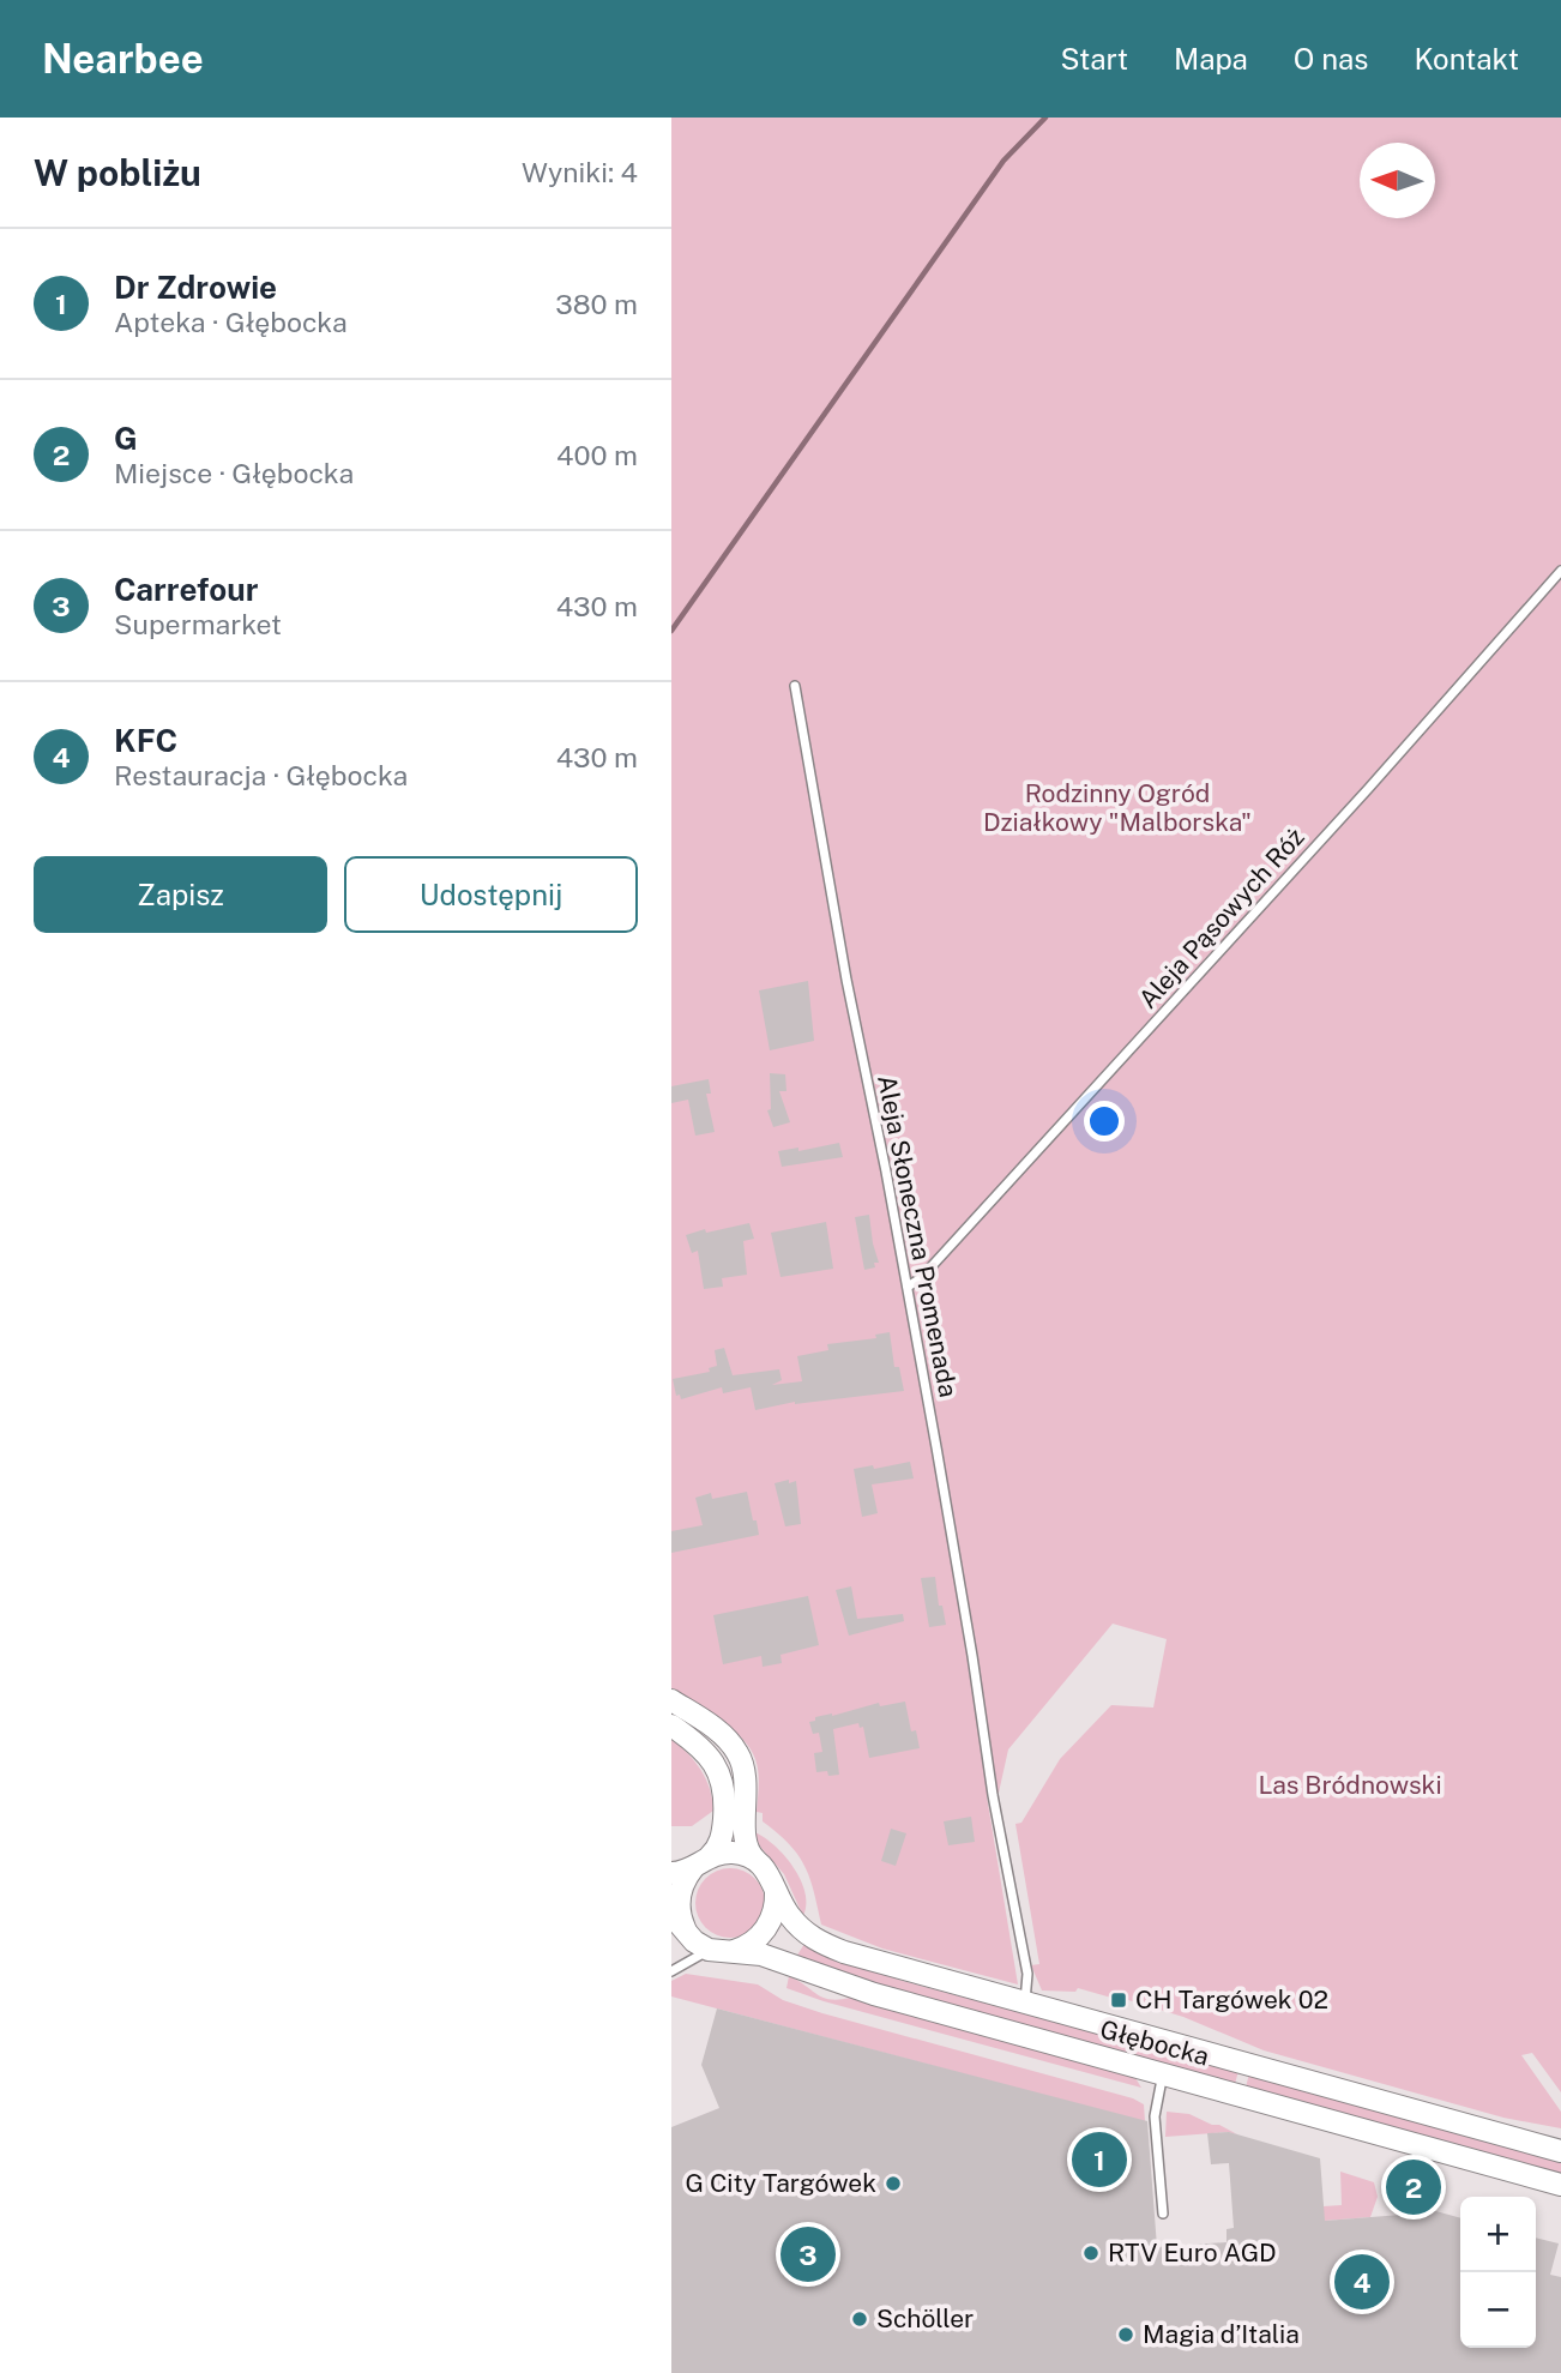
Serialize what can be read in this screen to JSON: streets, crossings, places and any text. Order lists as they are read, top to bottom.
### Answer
{
  "streets": {
    "street": ["Głębocka"],
    "lane": ["Aleja Pąsowych Róż", "Aleja Słoneczna Promenada"]
  },
  "crossings": [
    ["Aleja Pąsowych Róż", "Aleja Słoneczna Promenada"],
    ["Aleja Słoneczna Promenada", "Głębocka"]
  ],
  "parks": ["Rodzinny Ogród Działkowy \"Malborska\"", "Las Bródnowski"],
  "places": {
    "transit": ["CH Targówek 02"],
    "other": [
      "G City Targówek",
      "RTV Euro AGD",
      "Schöller",
      "Magia d’Italia"
    ]
  },
  "north": "left",
  "page": {
    "header": "Nearbee",
    "nav": [
      "Start",
      "Mapa",
      "O nas",
      "Kontakt"
    ],
    "heading": ["W pobliżu", "Wyniki: 4"],
    "list": [
      {
        "mark": "1",
        "name": "Dr Zdrowie",
        "note": "Apteka · Głębocka",
        "value": "380 m"
      },
      {
        "mark": "2",
        "name": "G",
        "note": "Miejsce · Głębocka",
        "value": "400 m"
      },
      {
        "mark": "3",
        "name": "Carrefour",
        "note": "Supermarket",
        "value": "430 m"
      },
      {
        "mark": "4",
        "name": "KFC",
        "note": "Restauracja · Głębocka",
        "value": "430 m"
      }
    ],
    "buttons": ["Zapisz", "Udostępnij"],
    "pins": [
      "1",
      "2",
      "3",
      "4"
    ],
    "map_buttons": ["+", "−"]
  }
}
